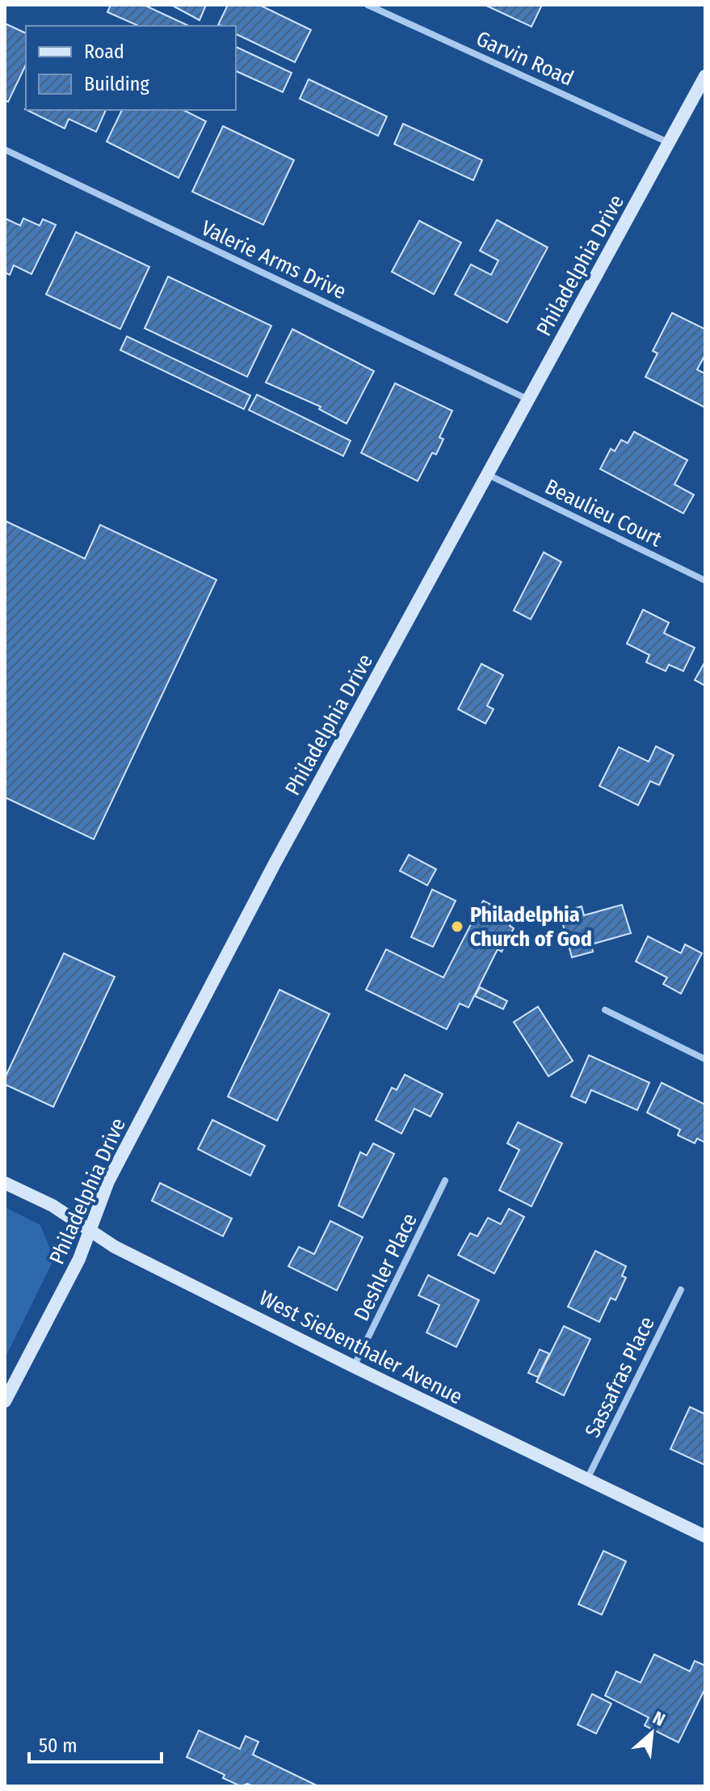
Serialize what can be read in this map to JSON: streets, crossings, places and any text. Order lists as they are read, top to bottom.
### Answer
{
  "streets": {
    "main road": ["Philadelphia Drive", "West Siebenthaler Avenue"],
    "street": [
      "Garvin Road",
      "Valerie Arms Drive",
      "Beaulieu Court",
      "Deshler Place",
      "Sassafras Place"
    ]
  },
  "crossings": [
    ["Garvin Road", "Philadelphia Drive"],
    ["Valerie Arms Drive", "Philadelphia Drive"],
    ["Philadelphia Drive", "Beaulieu Court"],
    ["Philadelphia Drive", "West Siebenthaler Avenue"],
    ["Deshler Place", "West Siebenthaler Avenue"],
    ["West Siebenthaler Avenue", "Sassafras Place"]
  ],
  "places": ["Philadelphia Church of God"],
  "legend": ["Road", "Building"],
  "scale_bar": "50 m",
  "north": "top right"
}
